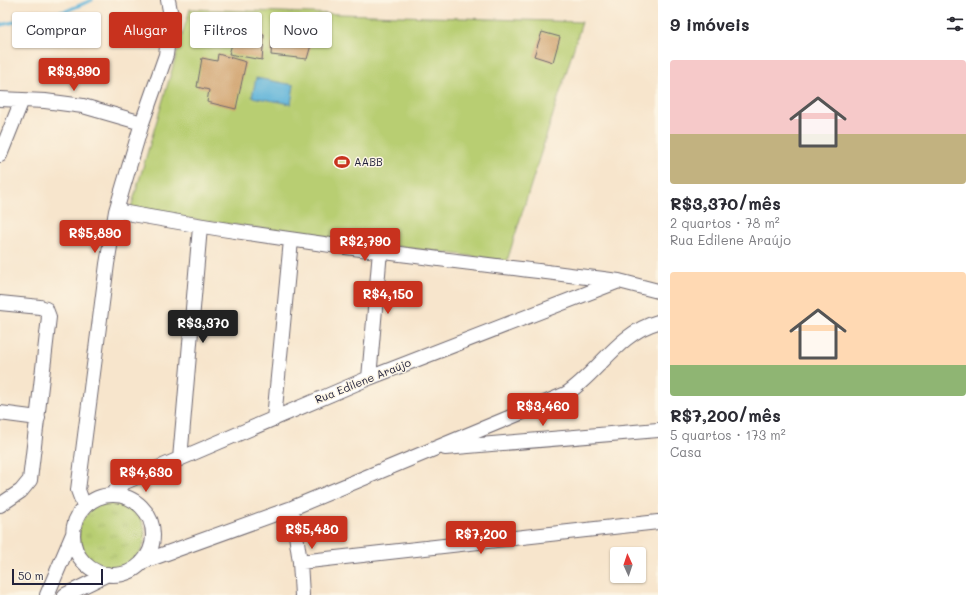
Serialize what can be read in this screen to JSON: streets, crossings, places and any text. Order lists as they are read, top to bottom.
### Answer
{
  "streets": {
    "street": ["Rua Edilene Araújo"]
  },
  "places": {
    "sports": ["AABB"]
  },
  "scale_bar": "50 m",
  "north": "top",
  "page": {
    "heading": "9 imóveis",
    "chip": [
      "Comprar",
      "Alugar",
      "Filtros",
      "Novo"
    ],
    "list": [
      {
        "name": "R$3,370/mês",
        "note": "2 quartos · 78 m² · Rua Edilene Araújo"
      },
      {
        "name": "R$7,200/mês",
        "note": "5 quartos · 173 m² · Casa"
      }
    ],
    "price": [
      "R$3,390",
      "R$5,890",
      "R$2,790",
      "R$4,150",
      "R$3,370",
      "R$3,460",
      "R$4,630",
      "R$5,480",
      "R$7,200"
    ],
    "scale": "50 m"
  }
}
